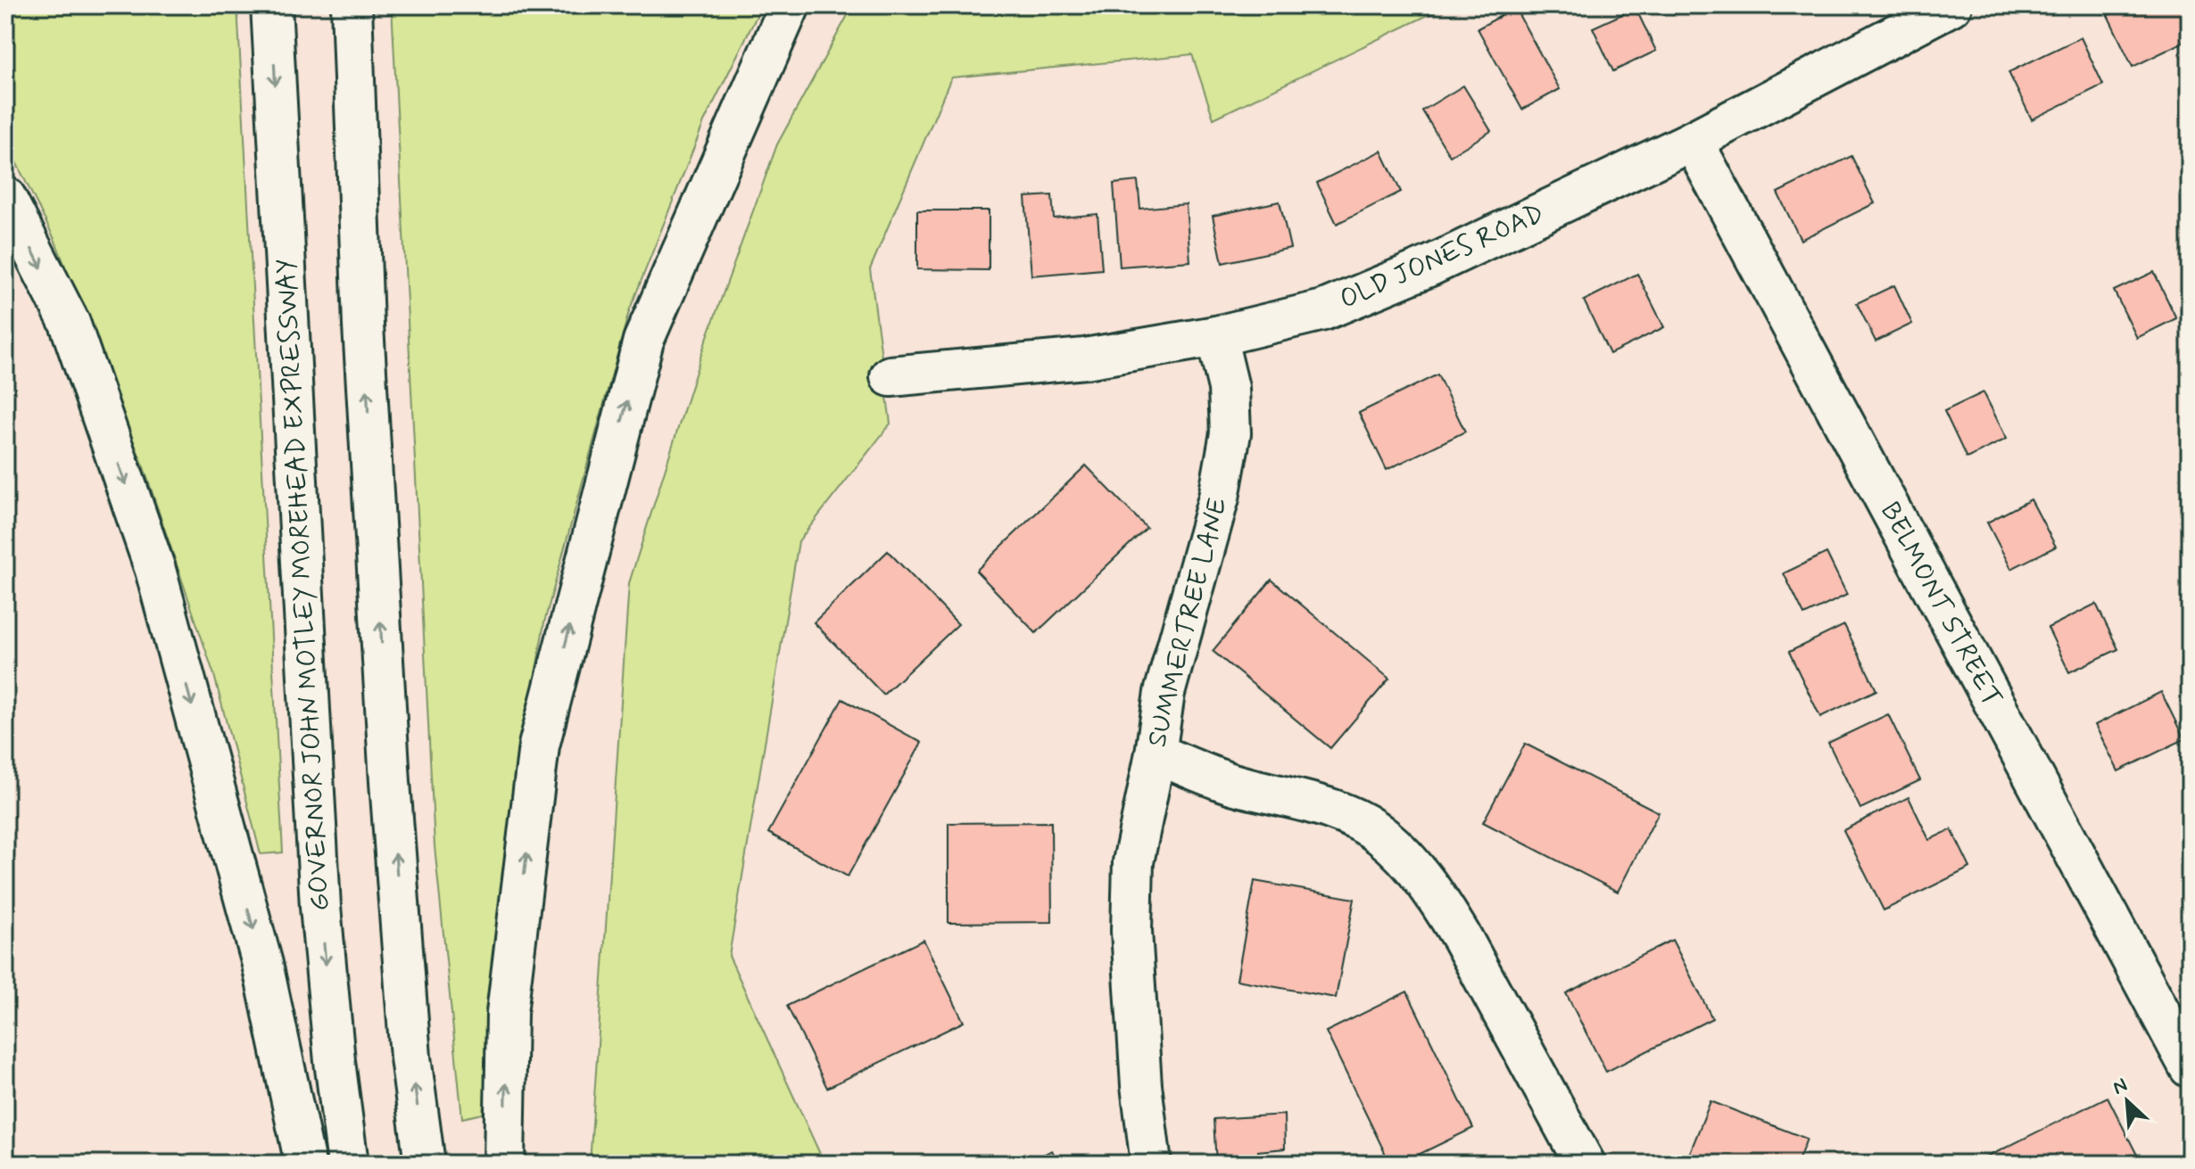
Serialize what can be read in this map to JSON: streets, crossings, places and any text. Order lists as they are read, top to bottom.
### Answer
{
  "streets": {
    "main road": [
      "OLD JONES ROAD",
      "GOVERNOR JOHN MOTLEY MOREHEAD EXPRESSWAY",
      "BELMONT STREET",
      "SUMMERTREE LANE"
    ]
  },
  "crossings": [
    ["OLD JONES ROAD", "BELMONT STREET"],
    ["OLD JONES ROAD", "SUMMERTREE LANE"]
  ],
  "north": "top left"
}
